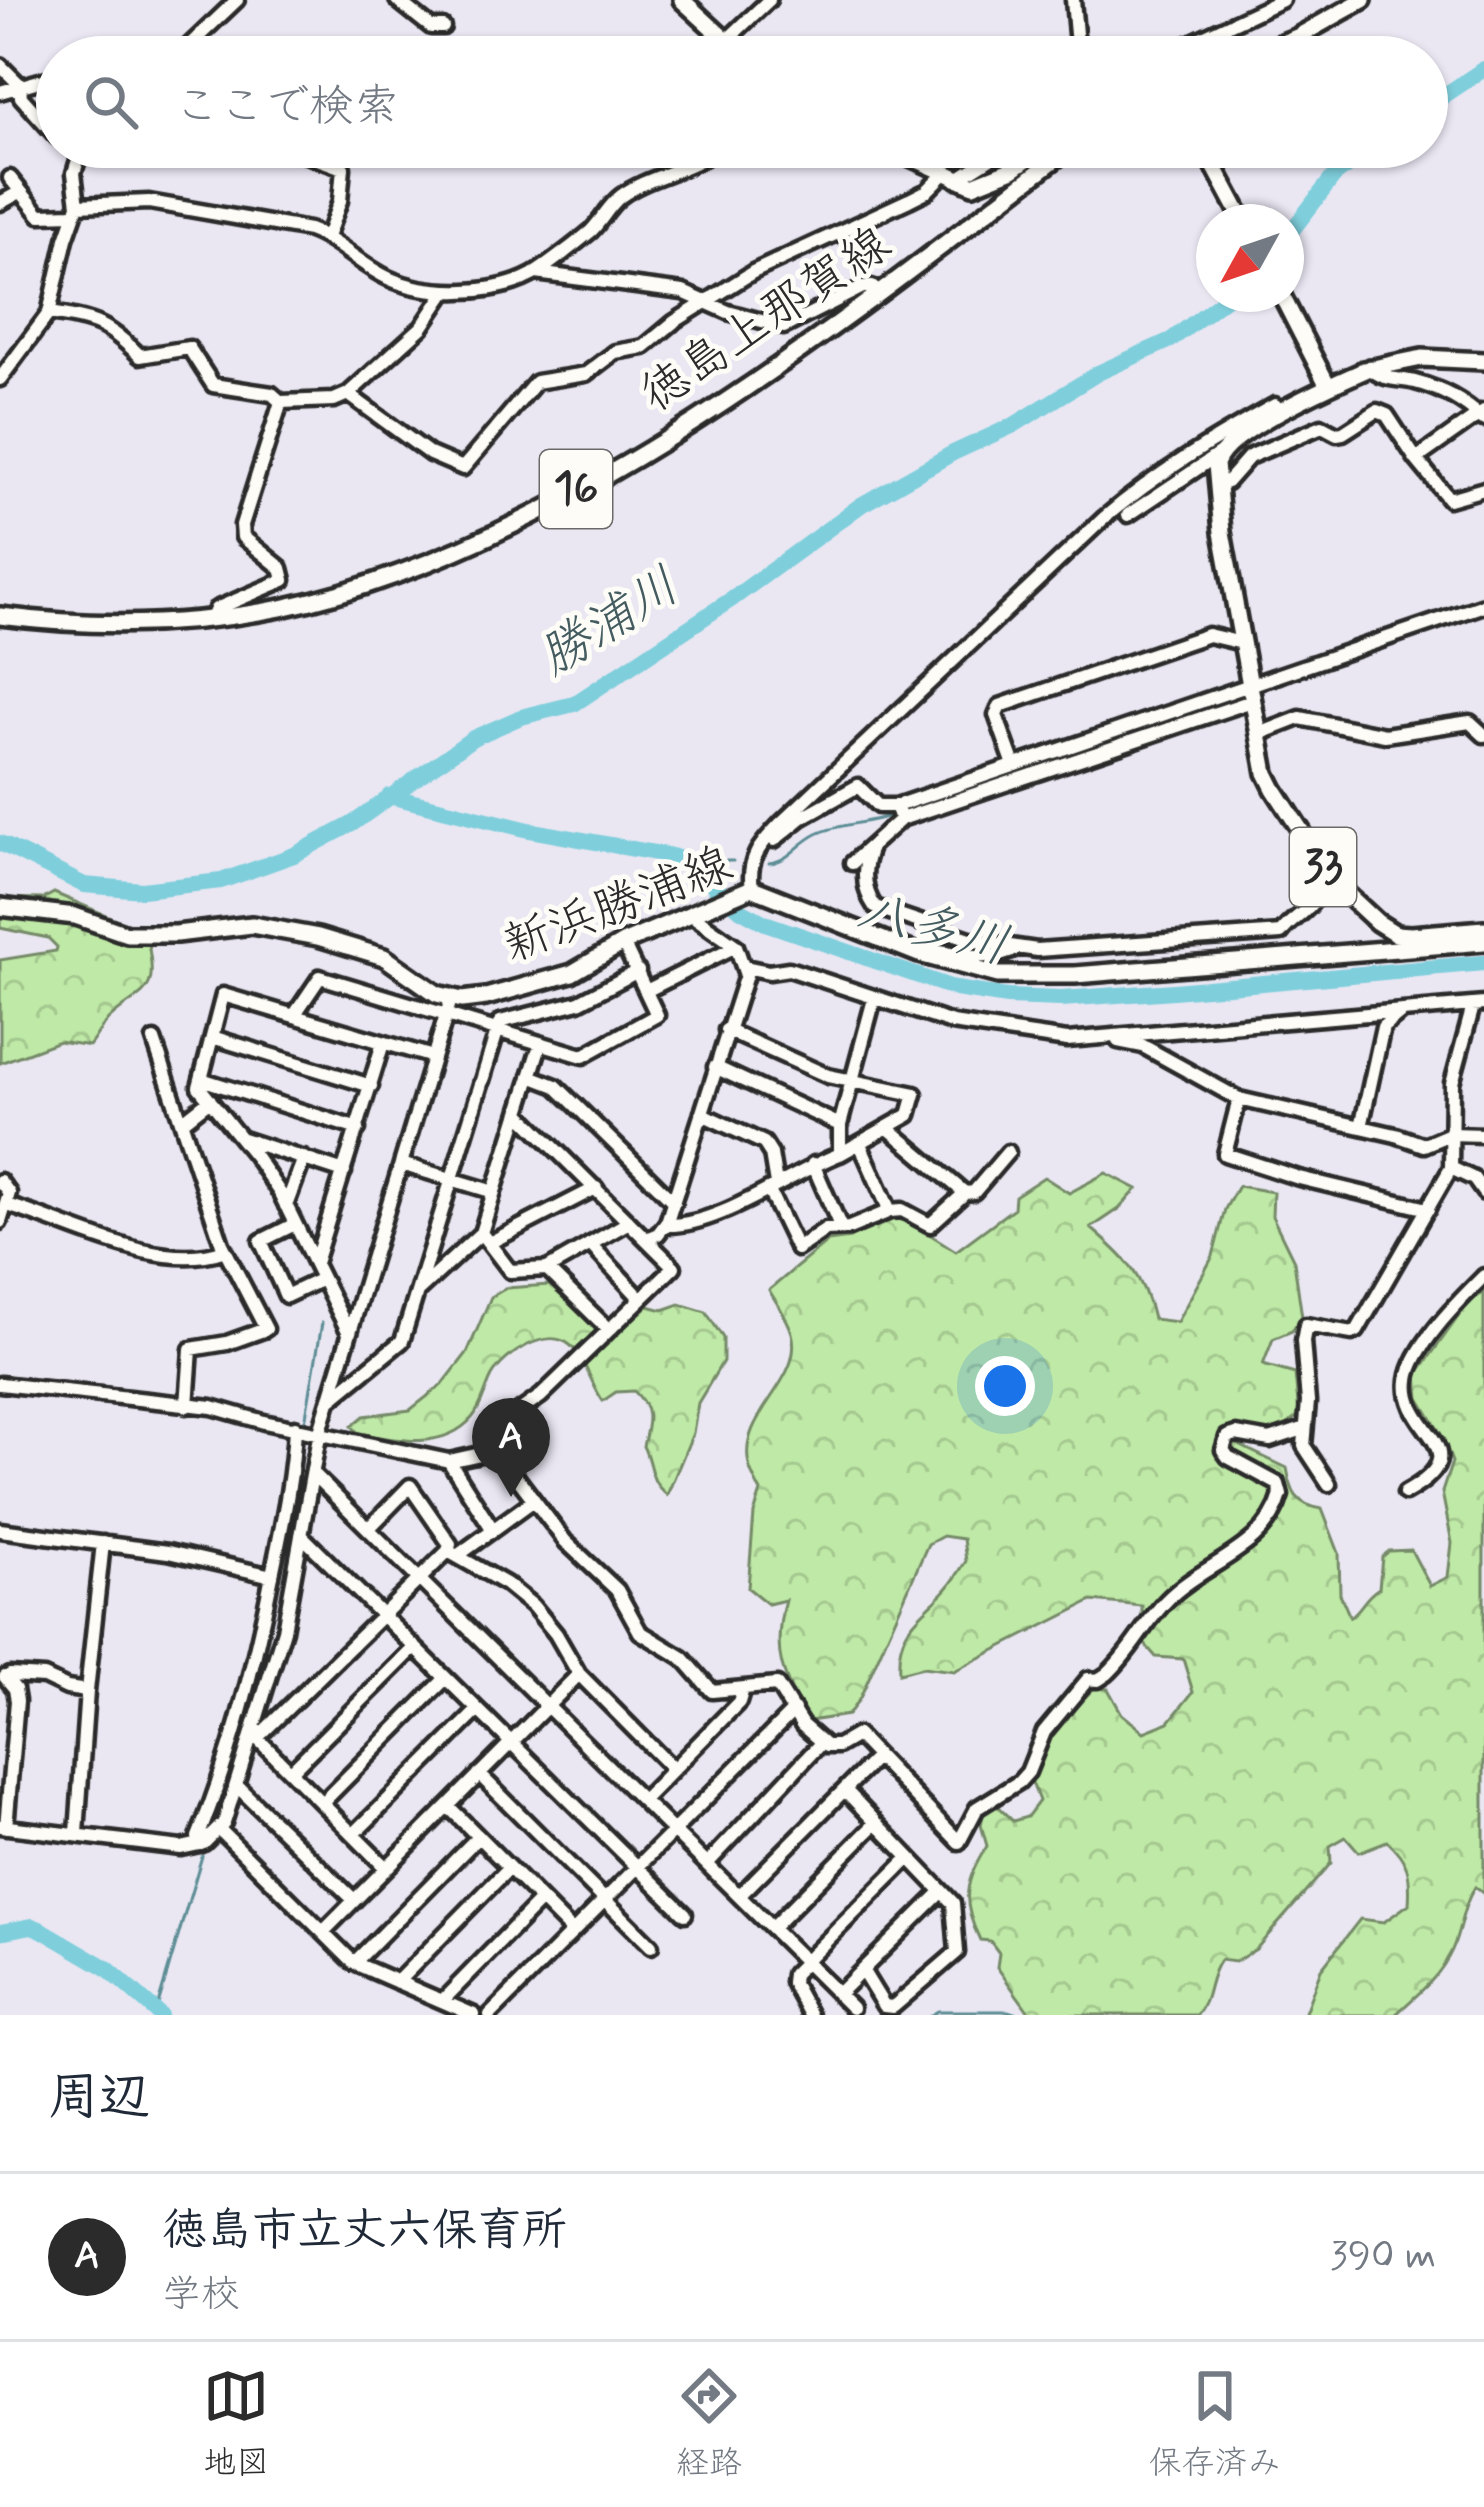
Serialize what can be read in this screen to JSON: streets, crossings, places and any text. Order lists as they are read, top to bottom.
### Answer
{
  "streets": {
    "main road": [
      "徳島上那賀線",
      "16",
      "33",
      "新浜勝浦線"
    ]
  },
  "water": ["勝浦川", "八多川"],
  "north": "bottom left",
  "page": {
    "search": "ここで検索",
    "pins": "A",
    "heading": "周辺",
    "list": [
      {
        "mark": "A",
        "name": "徳島市立丈六保育所",
        "note": "学校",
        "value": "390 m"
      }
    ],
    "nav": ["地図", "経路", "保存済み"]
  }
}
